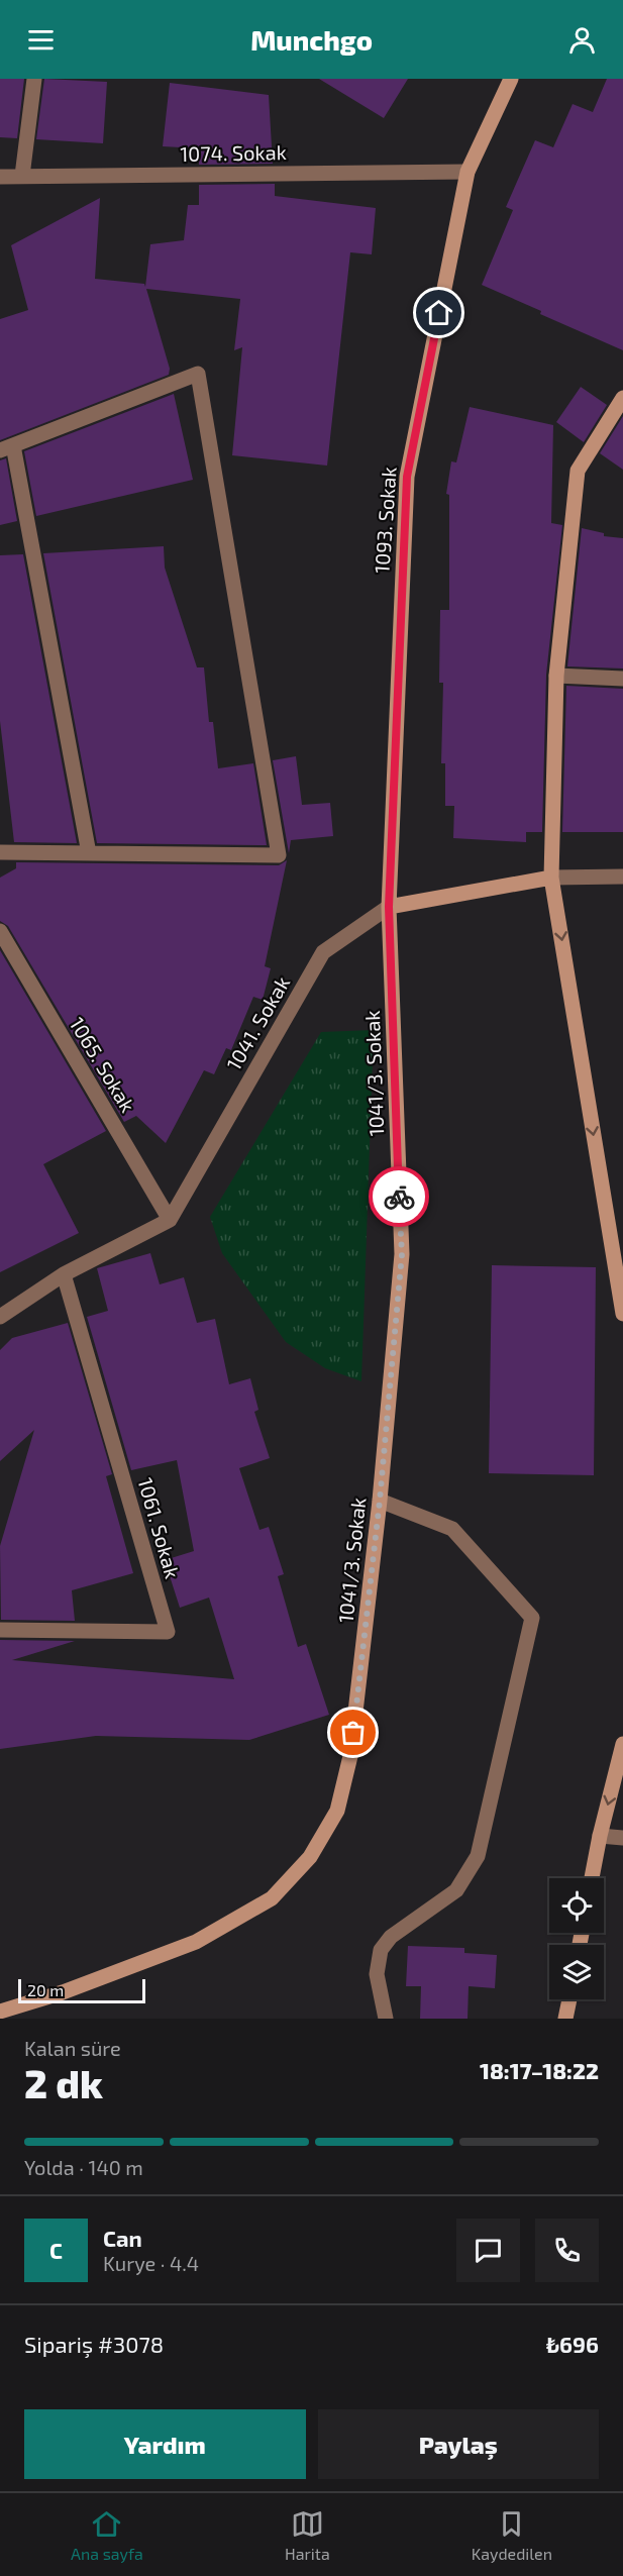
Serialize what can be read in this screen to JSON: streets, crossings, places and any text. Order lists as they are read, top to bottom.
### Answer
{
  "streets": {
    "street": [
      "1074. Sokak",
      "1093. Sokak",
      "1041. Sokak",
      "1065. Sokak",
      "1041/3. Sokak",
      "1061. Sokak"
    ]
  },
  "crossings": [
    ["1074. Sokak", "1093. Sokak"],
    ["1093. Sokak", "1041. Sokak"],
    ["1093. Sokak", "1041/3. Sokak"],
    ["1041. Sokak", "1065. Sokak"],
    ["1041. Sokak", "1041/3. Sokak"]
  ],
  "scale_bar": "20 m",
  "page": {
    "header": "Munchgo",
    "scale": "20 m",
    "heading": ["2 dk", "Kalan süre", "18:17–18:22"],
    "panel": [
      "Can",
      "Kurye · 4.4",
      "Sipariş #3078",
      "₺696"
    ],
    "bar": "Yolda · 140 m",
    "round": "C",
    "buttons": ["Yardım", "Paylaş"],
    "tabs": ["Ana sayfa", "Harita", "Kaydedilen"]
  }
}
